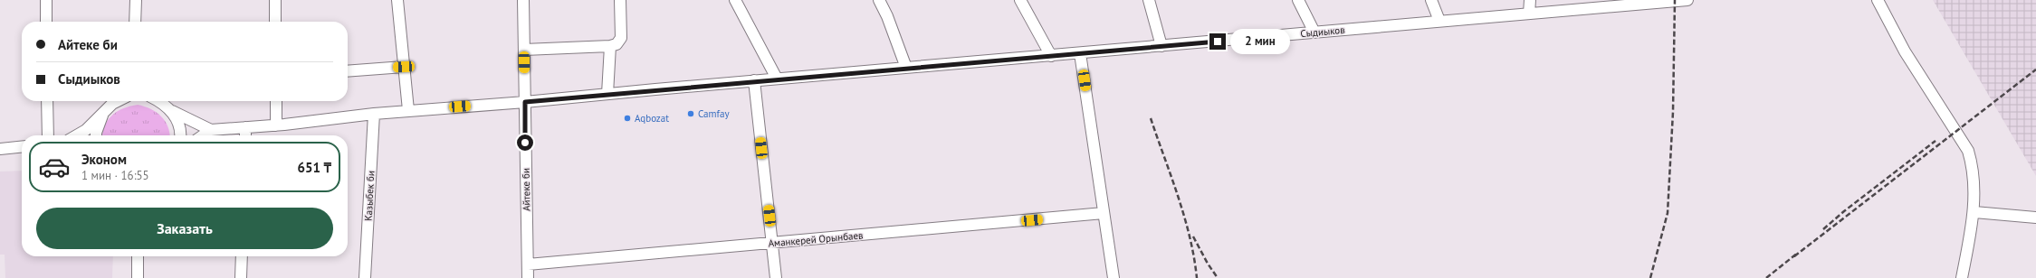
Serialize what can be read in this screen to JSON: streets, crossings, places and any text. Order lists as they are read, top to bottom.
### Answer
{
  "streets": {
    "street": [
      "Сыдиыков",
      "Айтеке би",
      "Казыбек би",
      "Аманкерей Орынбаев"
    ]
  },
  "crossings": [
    ["Сыдиыков", "Айтеке би"],
    ["Сыдиыков", "Казыбек би"],
    ["Айтеке би", "Аманкерей Орынбаев"]
  ],
  "places": ["Camfay", "Aqbozat"],
  "page": {
    "banner": ["Айтеке би", "Сыдиыков"],
    "bubble": "2 мин",
    "list": [
      {
        "name": "Эконом",
        "note": "1 мин · 16:55",
        "value": "651 ₸"
      }
    ],
    "buttons": "Заказать"
  }
}
